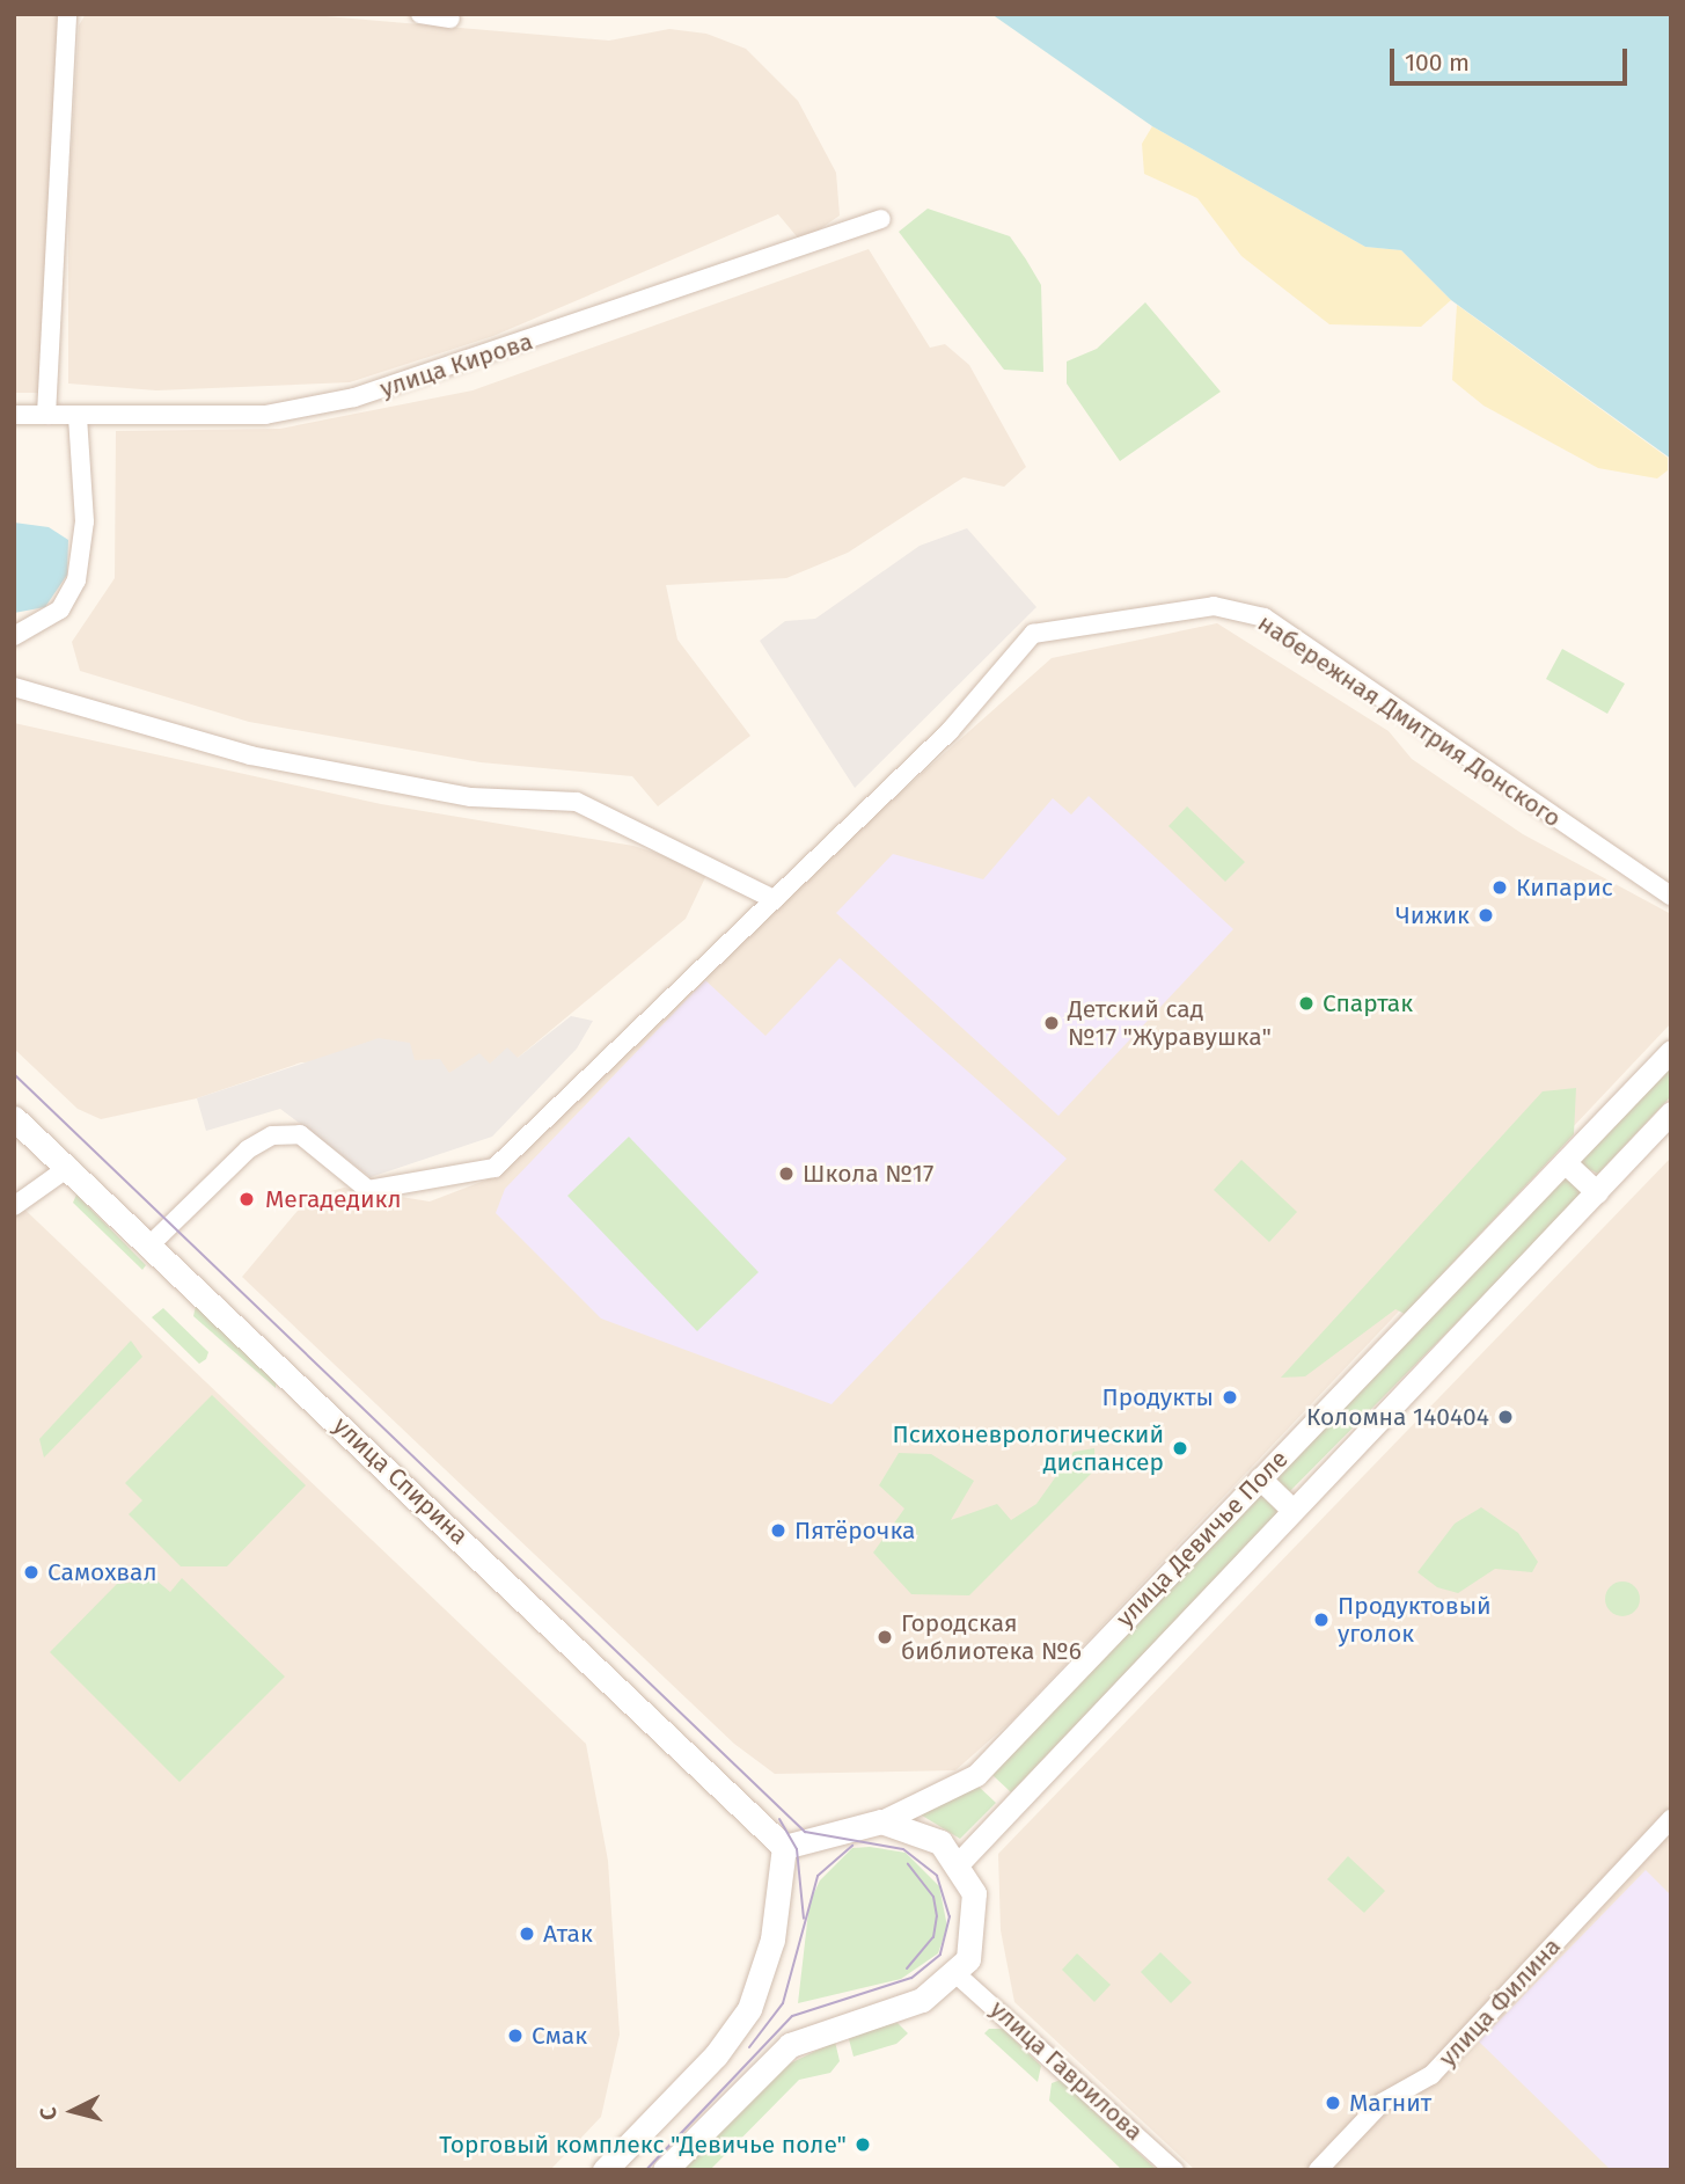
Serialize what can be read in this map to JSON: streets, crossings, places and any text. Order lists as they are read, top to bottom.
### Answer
{
  "streets": {
    "main road": ["улица Спирина", "улица Девичье Поле"],
    "street": [
      "улица Кирова",
      "набережная Дмитрия Донского",
      "улица Филина",
      "улица Гаврилова"
    ]
  },
  "crossings": [
    ["улица Спирина", "улица Девичье Поле"]
  ],
  "places": [
    "Кипарис",
    "Чижик",
    "Спартак",
    "Детский сад №17 \"Журавушка\"",
    "Школа №17",
    "Мегадедикл",
    "Продукты",
    "Коломна 140404",
    "Психоневрологический диспансер",
    "Пятёрочка",
    "Самохвал",
    "Продуктовый уголок",
    "Городская библиотека №6",
    "Атак",
    "Смак",
    "Магнит",
    "Торговый комплекс \"Девичье поле\""
  ],
  "scale_bar": "100 m",
  "north": "left"
}
